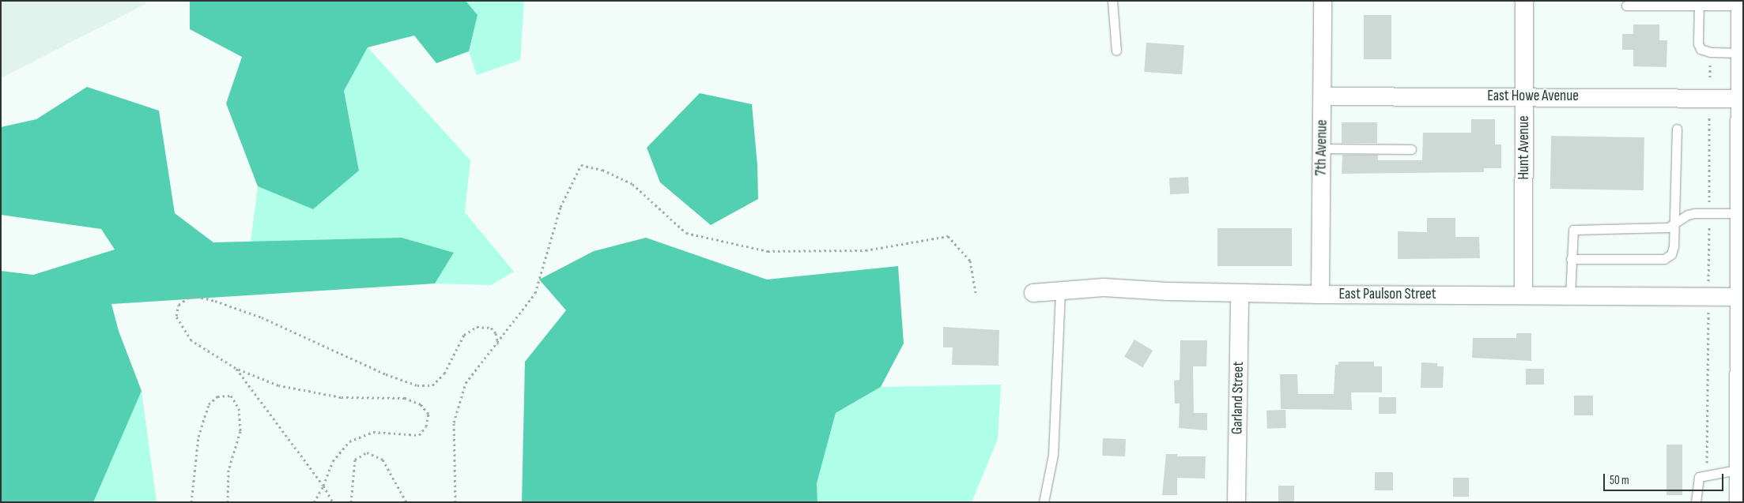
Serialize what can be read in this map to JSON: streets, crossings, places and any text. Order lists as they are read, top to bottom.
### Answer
{
  "streets": {
    "street": [
      "East Howe Avenue",
      "7th Avenue",
      "Hunt Avenue",
      "East Paulson Street",
      "Garland Street"
    ]
  },
  "crossings": [
    ["East Howe Avenue", "7th Avenue"],
    ["East Howe Avenue", "Hunt Avenue"],
    ["7th Avenue", "East Paulson Street"],
    ["Hunt Avenue", "East Paulson Street"],
    ["East Paulson Street", "Garland Street"]
  ],
  "scale_bar": "50 m"
}
